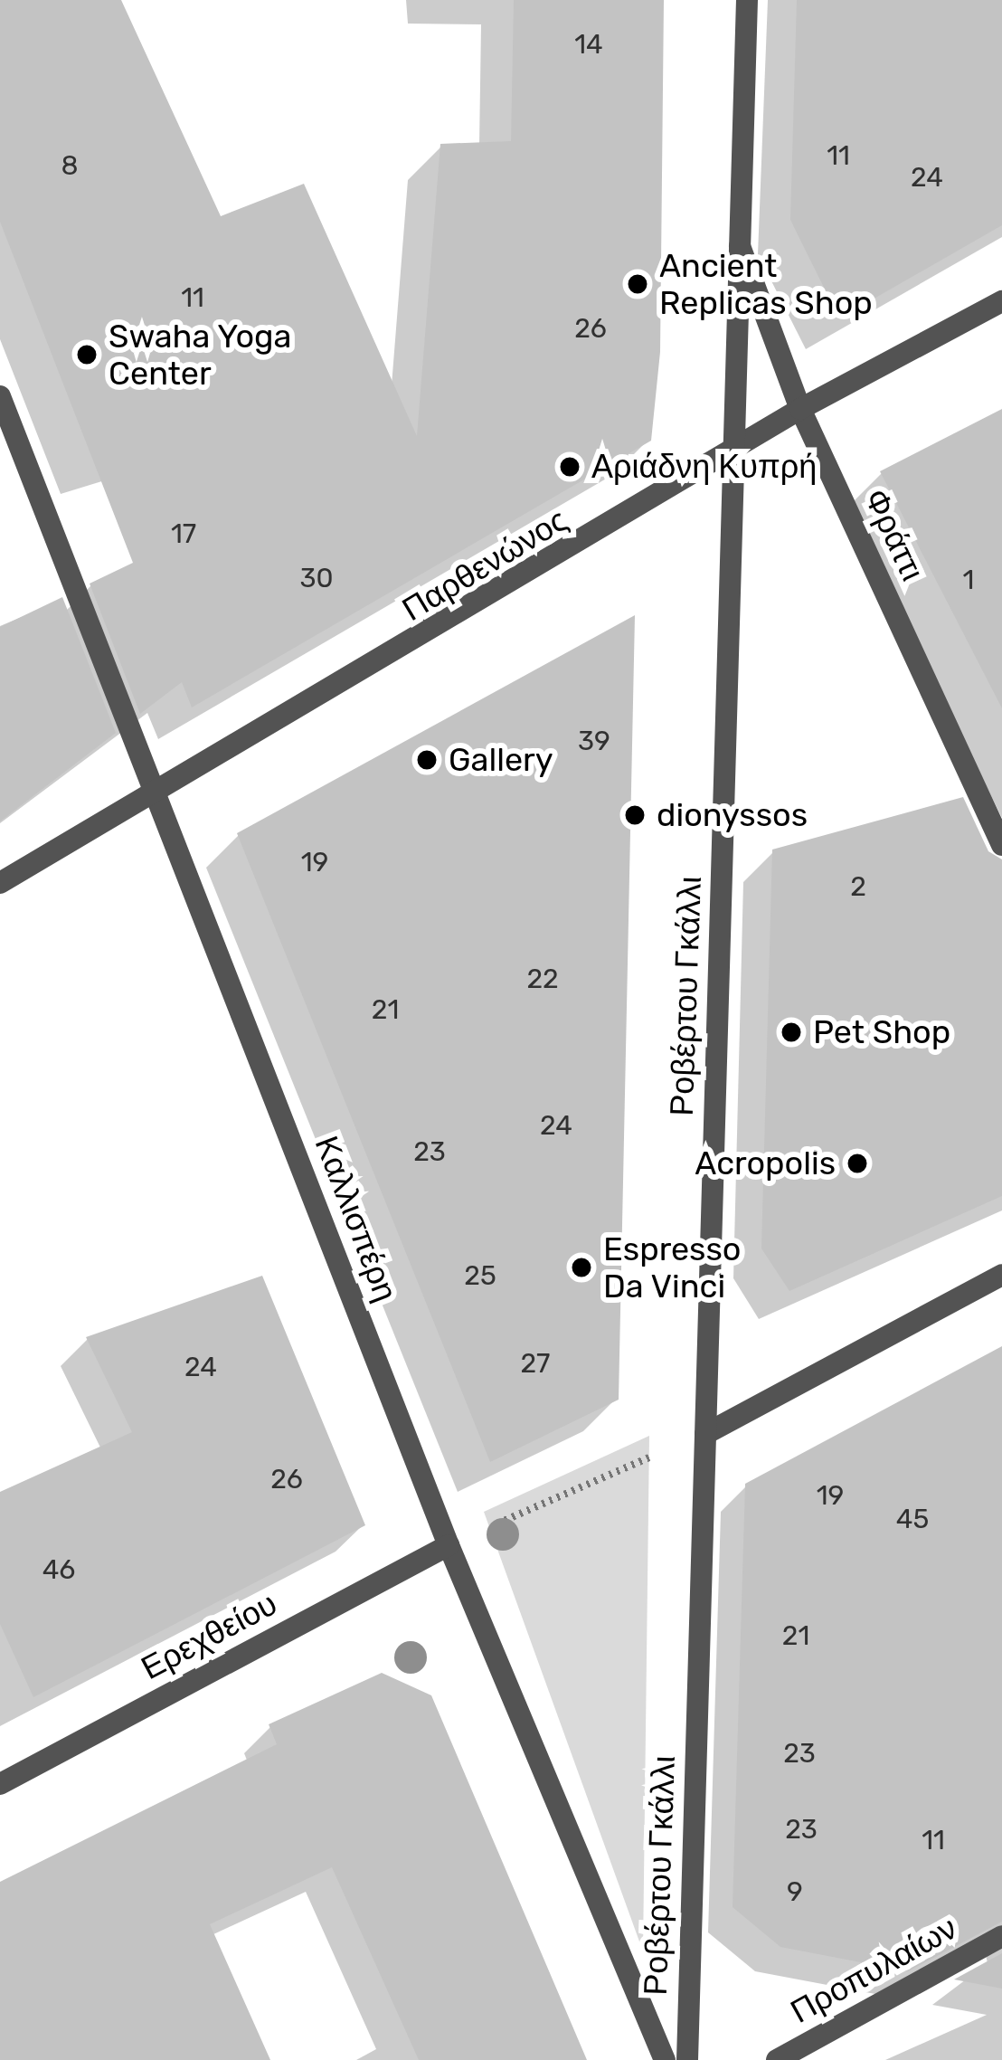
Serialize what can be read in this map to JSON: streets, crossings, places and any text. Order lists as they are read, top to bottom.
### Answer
{
  "streets": {
    "street": [
      "Φράττι",
      "Παρθενώνος",
      "Ροβέρτου Γκάλλι",
      "Καλλισπέρη",
      "Ερεχθείου",
      "Προπυλαίων"
    ]
  },
  "crossings": [
    ["Φράττι", "Παρθενώνος"],
    ["Φράττι", "Ροβέρτου Γκάλλι"],
    ["Παρθενώνος", "Ροβέρτου Γκάλλι"],
    ["Παρθενώνος", "Καλλισπέρη"],
    ["Καλλισπέρη", "Ερεχθείου"]
  ],
  "places": [
    "Ancient Replicas Shop",
    "Swaha Yoga Center",
    "Αριάδνη Κυπρή",
    "Gallery",
    "dionyssos",
    "Pet Shop",
    "Acropolis",
    "Espresso Da Vinci"
  ],
  "house_numbers": [
    "14",
    "11",
    "8",
    "24",
    "11",
    "26",
    "17",
    "30",
    "1",
    "39",
    "19",
    "2",
    "22",
    "21",
    "24",
    "23",
    "25",
    "27",
    "24",
    "26",
    "19",
    "45",
    "46",
    "21",
    "23",
    "23",
    "11",
    "9"
  ]
}
